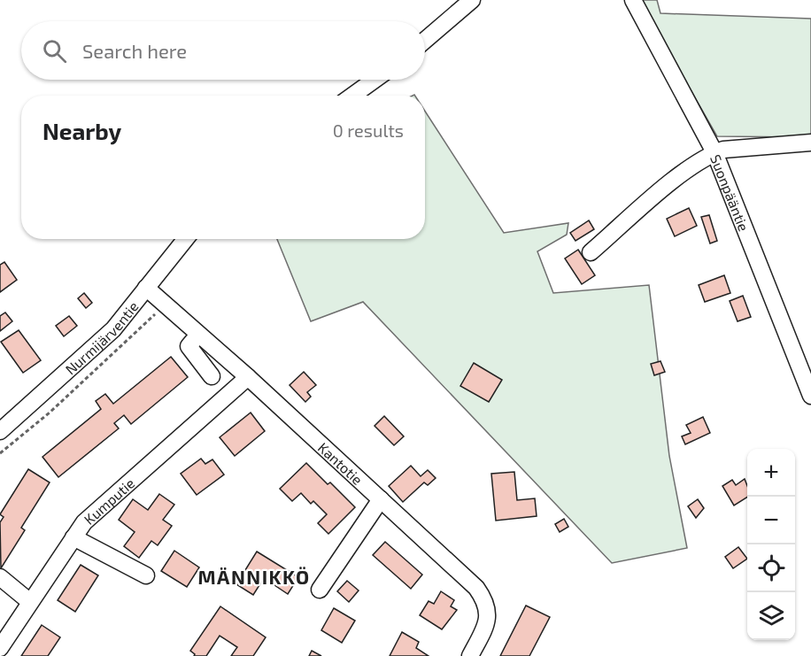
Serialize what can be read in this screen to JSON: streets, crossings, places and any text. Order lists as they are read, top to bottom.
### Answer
{
  "streets": {
    "street": [
      "Suonpääntie",
      "Nurmijärventie",
      "Kantotie",
      "Kumputie"
    ]
  },
  "crossings": [
    ["Nurmijärventie", "Kantotie"],
    ["Kantotie", "Kumputie"]
  ],
  "districts": ["MÄNNIKKÖ"],
  "page": {
    "search": "Search here",
    "heading": ["Nearby", "0 results"],
    "map_buttons": ["+", "−"]
  }
}
